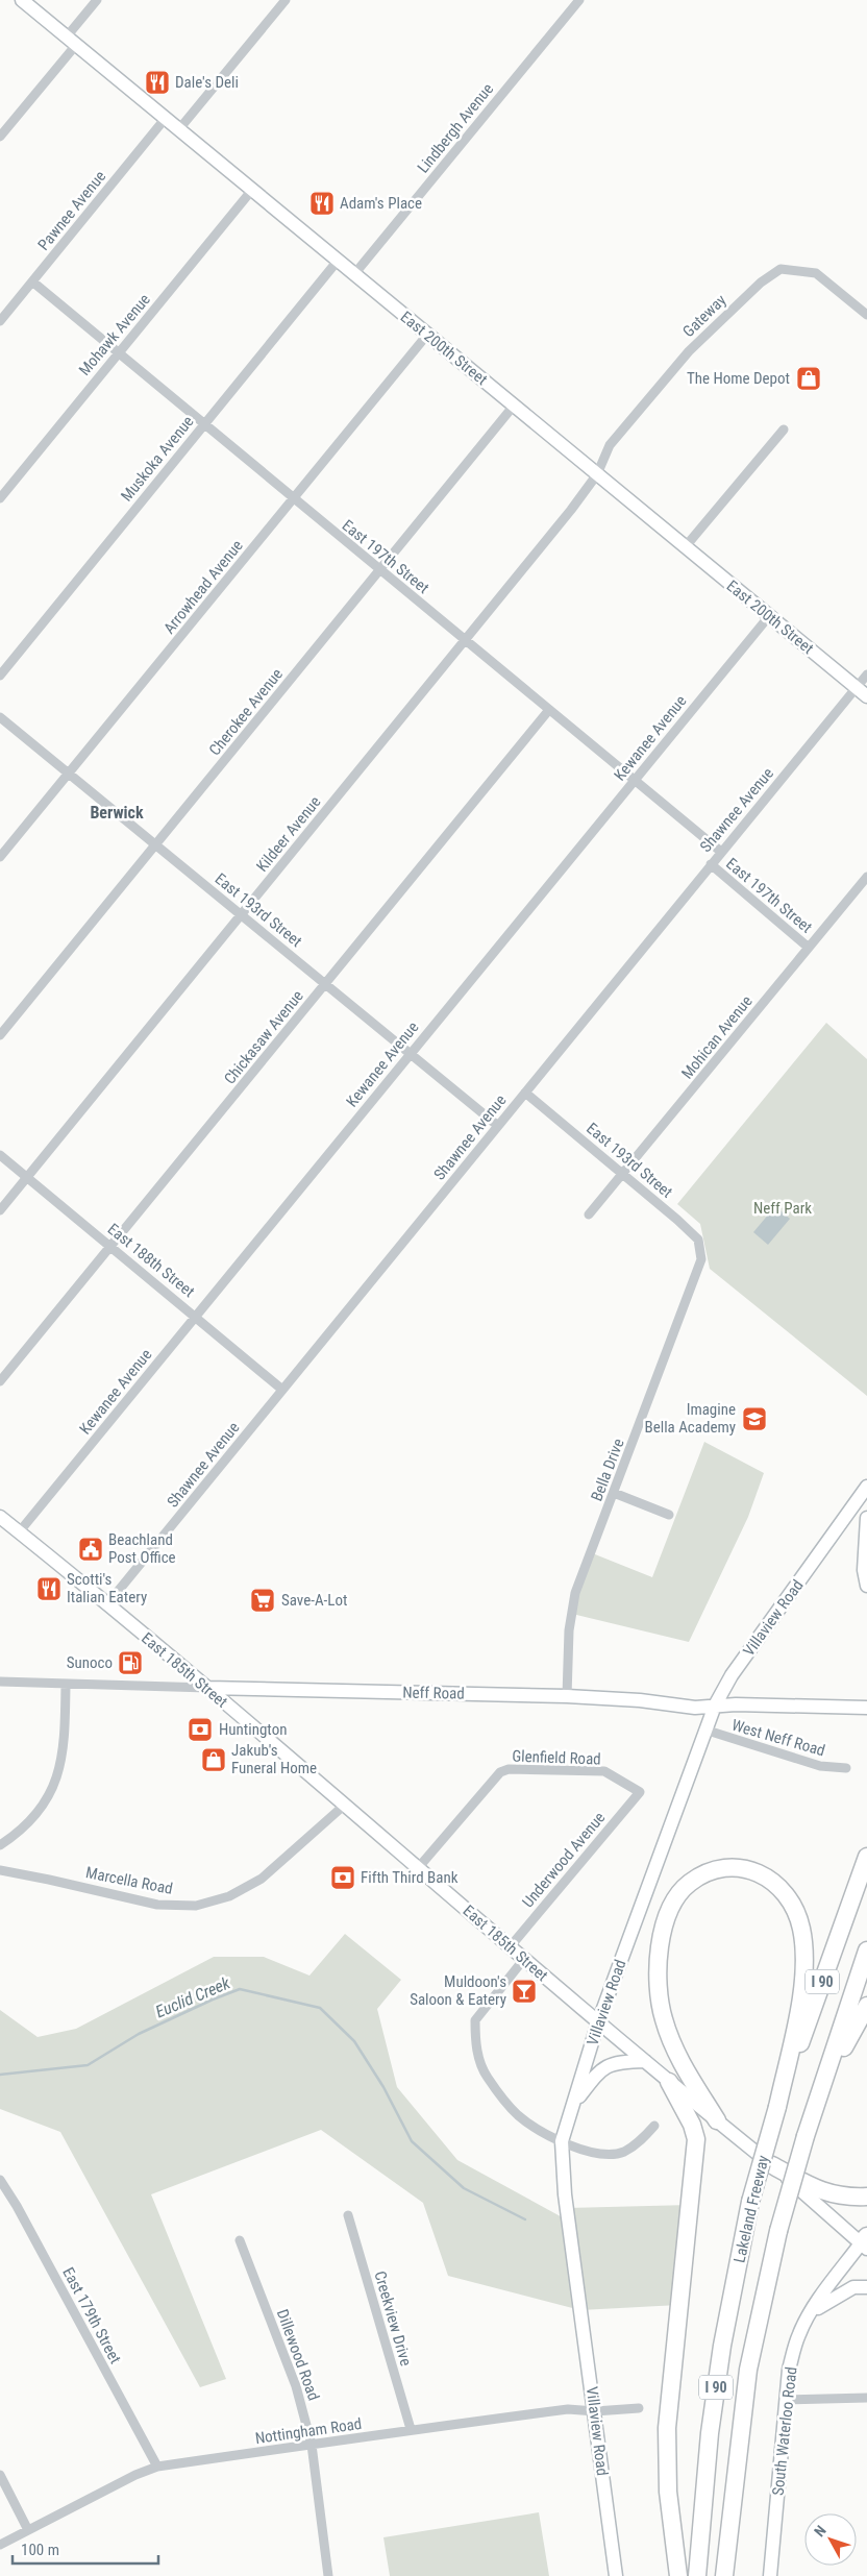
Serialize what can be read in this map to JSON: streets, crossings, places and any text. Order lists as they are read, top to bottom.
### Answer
{
  "streets": {
    "highway": ["I 90", "Lakeland Freeway"],
    "street": [
      "Lindbergh Avenue",
      "Pawnee Avenue",
      "Gateway",
      "Mohawk Avenue",
      "East 200th Street",
      "Muskoka Avenue",
      "East 197th Street",
      "Arrowhead Avenue",
      "Cherokee Avenue",
      "Kewanee Avenue",
      "Shawnee Avenue",
      "Kildeer Avenue",
      "East 193rd Street",
      "Chickasaw Avenue",
      "Mohican Avenue",
      "East 188th Street",
      "Bella Drive",
      "Villaview Road",
      "East 185th Street",
      "Neff Road",
      "West Neff Road",
      "Glenfield Road",
      "Underwood Avenue",
      "Marcella Road",
      "East 179th Street",
      "Creekview Drive",
      "Dillewood Road",
      "Nottingham Road",
      "South Waterloo Road"
    ]
  },
  "crossings": [
    ["Lindbergh Avenue", "East 200th Street"],
    ["Pawnee Avenue", "East 200th Street"],
    ["Pawnee Avenue", "East 197th Street"],
    ["Gateway", "East 200th Street"],
    ["Gateway", "Kildeer Avenue"],
    ["Mohawk Avenue", "East 200th Street"],
    ["Mohawk Avenue", "East 197th Street"],
    ["East 200th Street", "Muskoka Avenue"],
    ["East 200th Street", "Arrowhead Avenue"],
    ["East 200th Street", "Cherokee Avenue"],
    ["East 200th Street", "Kewanee Avenue"],
    ["East 200th Street", "Shawnee Avenue"],
    ["East 200th Street", "Kildeer Avenue"],
    ["Muskoka Avenue", "East 197th Street"],
    ["East 197th Street", "Arrowhead Avenue"],
    ["East 197th Street", "Cherokee Avenue"],
    ["East 197th Street", "Kewanee Avenue"],
    ["East 197th Street", "Shawnee Avenue"],
    ["East 197th Street", "Kildeer Avenue"],
    ["East 197th Street", "Chickasaw Avenue"],
    ["East 197th Street", "Mohican Avenue"],
    ["Arrowhead Avenue", "East 193rd Street"],
    ["Cherokee Avenue", "East 193rd Street"],
    ["Kewanee Avenue", "East 193rd Street"],
    ["Kewanee Avenue", "East 188th Street"],
    ["Kewanee Avenue", "East 185th Street"],
    ["Shawnee Avenue", "East 193rd Street"],
    ["Shawnee Avenue", "East 188th Street"],
    ["Shawnee Avenue", "East 185th Street"],
    ["Kildeer Avenue", "East 193rd Street"],
    ["Kildeer Avenue", "East 188th Street"],
    ["East 193rd Street", "Chickasaw Avenue"],
    ["East 193rd Street", "Mohican Avenue"],
    ["East 193rd Street", "Bella Drive"],
    ["Chickasaw Avenue", "East 188th Street"],
    ["Bella Drive", "Neff Road"],
    ["Villaview Road", "East 185th Street"],
    ["Villaview Road", "Neff Road"],
    ["Villaview Road", "West Neff Road"],
    ["Villaview Road", "Nottingham Road"],
    ["East 185th Street", "Neff Road"],
    ["East 185th Street", "Glenfield Road"],
    ["East 185th Street", "Underwood Avenue"],
    ["East 185th Street", "Marcella Road"],
    ["East 185th Street", "South Waterloo Road"],
    ["Glenfield Road", "Underwood Avenue"],
    ["East 179th Street", "Nottingham Road"],
    ["Creekview Drive", "Nottingham Road"],
    ["Dillewood Road", "Nottingham Road"]
  ],
  "districts": ["Berwick"],
  "water": ["Euclid Creek"],
  "parks": ["Neff Park"],
  "places": {
    "restaurant": ["Dale's Deli", "Adam's Place", "Scotti's Italian Eatery"],
    "shop": ["The Home Depot", "Jakub's Funeral Home"],
    "school or university": ["Imagine Bella Academy"],
    "public building": ["Beachland Post Office"],
    "supermarket": ["Save-A-Lot"],
    "fuel station": ["Sunoco"],
    "bank": ["Huntington", "Fifth Third Bank"],
    "bar": ["Muldoon's Saloon & Eatery"]
  },
  "scale_bar": "100 m",
  "north": "top left"
}
